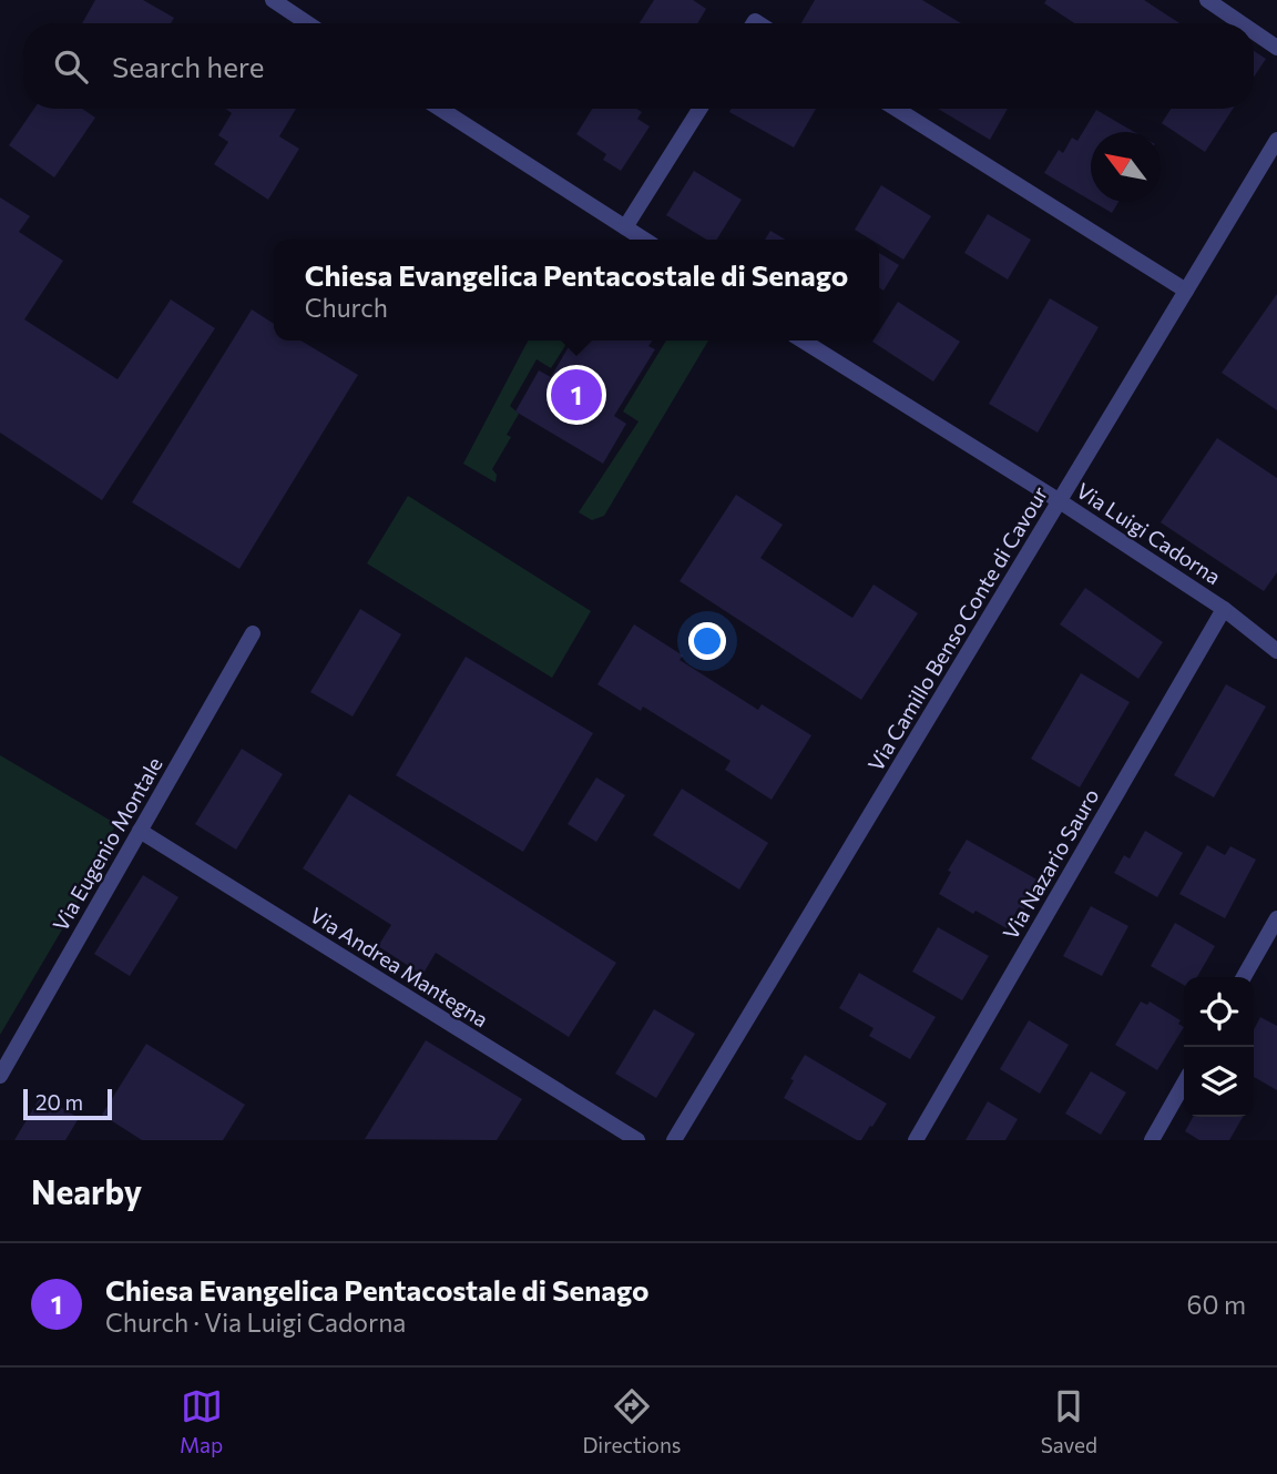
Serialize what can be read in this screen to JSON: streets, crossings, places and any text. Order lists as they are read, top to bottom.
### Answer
{
  "streets": {
    "street": [
      "Via Luigi Cadorna",
      "Via Camillo Benso Conte di Cavour",
      "Via Eugenio Montale",
      "Via Nazario Sauro",
      "Via Andrea Mantegna"
    ]
  },
  "crossings": [
    ["Via Luigi Cadorna", "Via Camillo Benso Conte di Cavour"],
    ["Via Luigi Cadorna", "Via Nazario Sauro"],
    ["Via Eugenio Montale", "Via Andrea Mantegna"]
  ],
  "scale_bar": "20 m",
  "north": "top left",
  "page": {
    "search": "Search here",
    "popup": ["Chiesa Evangelica Pentacostale di Senago", "Church"],
    "pins": "1",
    "scale": "20 m",
    "heading": "Nearby",
    "list": [
      {
        "mark": "1",
        "name": "Chiesa Evangelica Pentacostale di Senago",
        "note": "Church · Via Luigi Cadorna",
        "value": "60 m"
      }
    ],
    "nav": ["Map", "Directions", "Saved"]
  }
}
